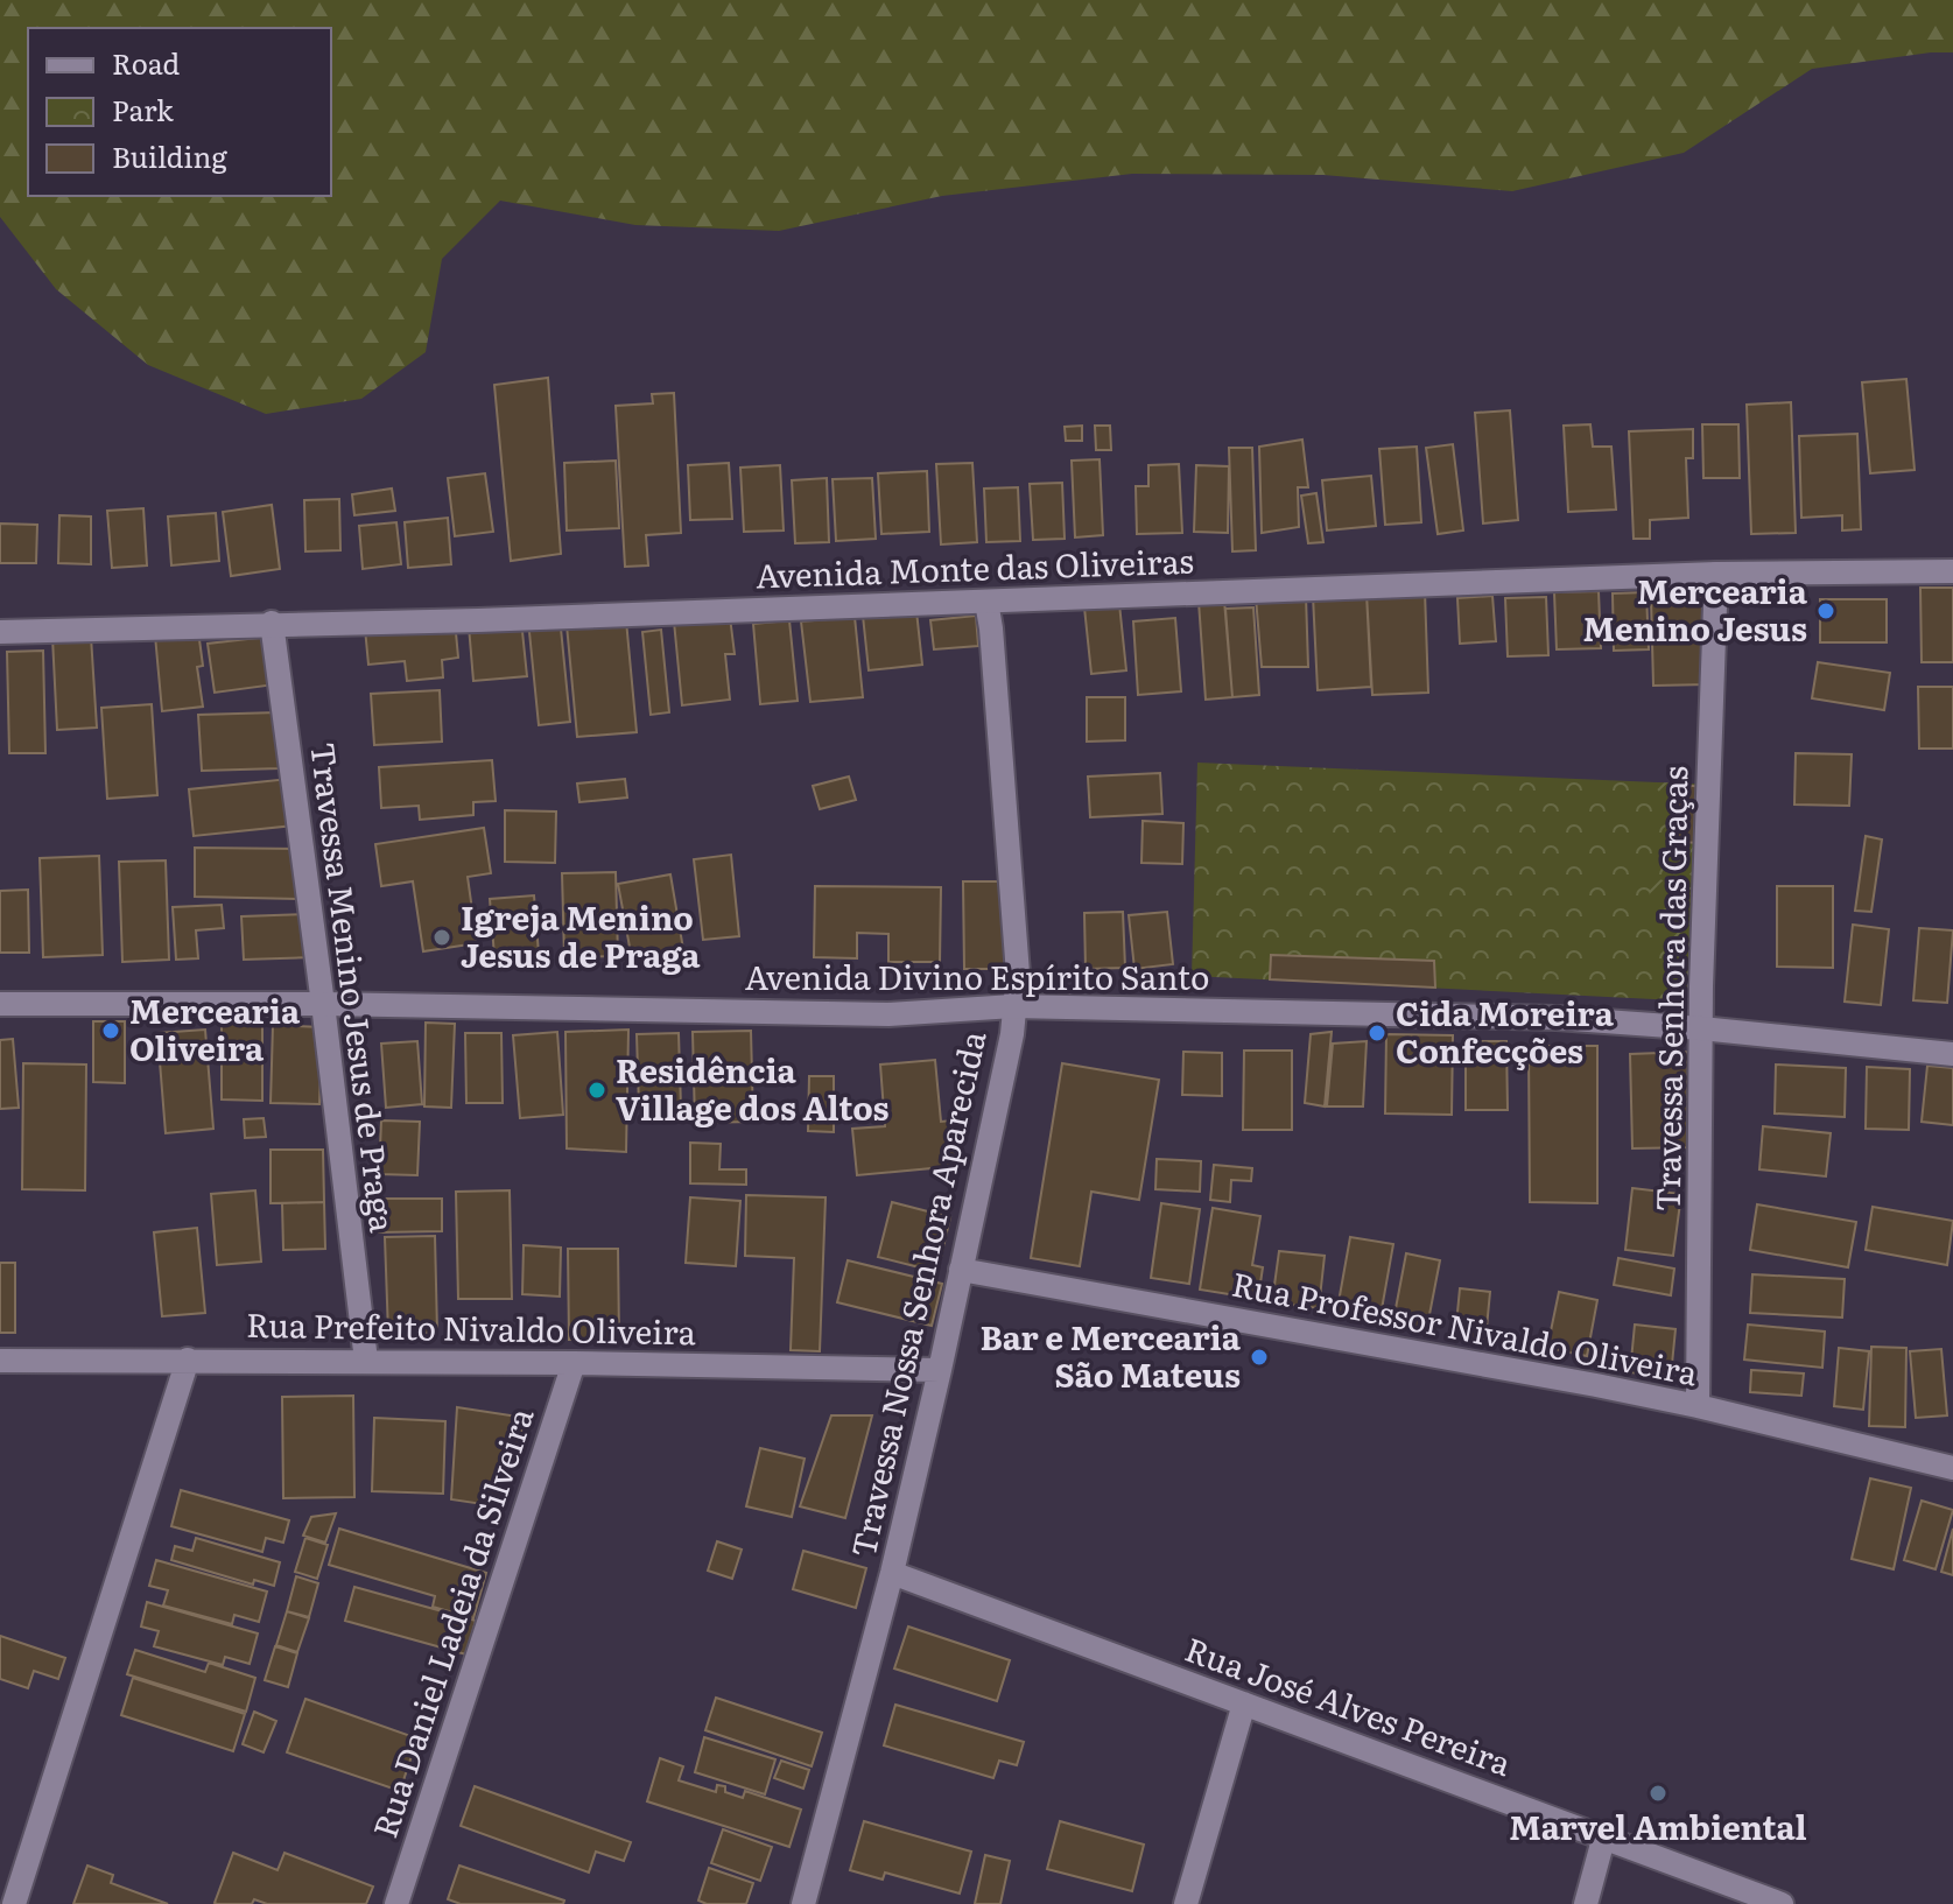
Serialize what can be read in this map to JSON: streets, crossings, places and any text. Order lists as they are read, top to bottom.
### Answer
{
  "streets": {
    "street": [
      "Avenida Monte das Oliveiras",
      "Avenida Divino Espírito Santo",
      "Travessa Menino Jesus de Praga",
      "Travessa Senhora das Graças",
      "Travessa Nossa Senhora Aparecida",
      "Rua Prefeito Nivaldo Oliveira",
      "Rua Professor Nivaldo Oliveira",
      "Rua Daniel Ladeia da Silveira",
      "Rua José Alves Pereira"
    ]
  },
  "crossings": [
    ["Avenida Monte das Oliveiras", "Travessa Menino Jesus de Praga"],
    ["Avenida Monte das Oliveiras", "Travessa Senhora das Graças"],
    ["Avenida Monte das Oliveiras", "Travessa Nossa Senhora Aparecida"],
    ["Avenida Divino Espírito Santo", "Travessa Menino Jesus de Praga"],
    ["Avenida Divino Espírito Santo", "Travessa Senhora das Graças"],
    ["Avenida Divino Espírito Santo", "Travessa Nossa Senhora Aparecida"],
    ["Travessa Menino Jesus de Praga", "Rua Prefeito Nivaldo Oliveira"],
    ["Travessa Senhora das Graças", "Rua Professor Nivaldo Oliveira"],
    ["Travessa Nossa Senhora Aparecida", "Rua Prefeito Nivaldo Oliveira"],
    ["Travessa Nossa Senhora Aparecida", "Rua Professor Nivaldo Oliveira"],
    ["Travessa Nossa Senhora Aparecida", "Rua José Alves Pereira"],
    ["Rua Prefeito Nivaldo Oliveira", "Rua Daniel Ladeia da Silveira"]
  ],
  "places": [
    "Mercearia Menino Jesus",
    "Igreja Menino Jesus de Praga",
    "Mercearia Oliveira",
    "Cida Moreira Confecções",
    "Residência Village dos Altos",
    "Bar e Mercearia São Mateus",
    "Marvel Ambiental"
  ],
  "legend": ["Road", "Park", "Building"]
}
